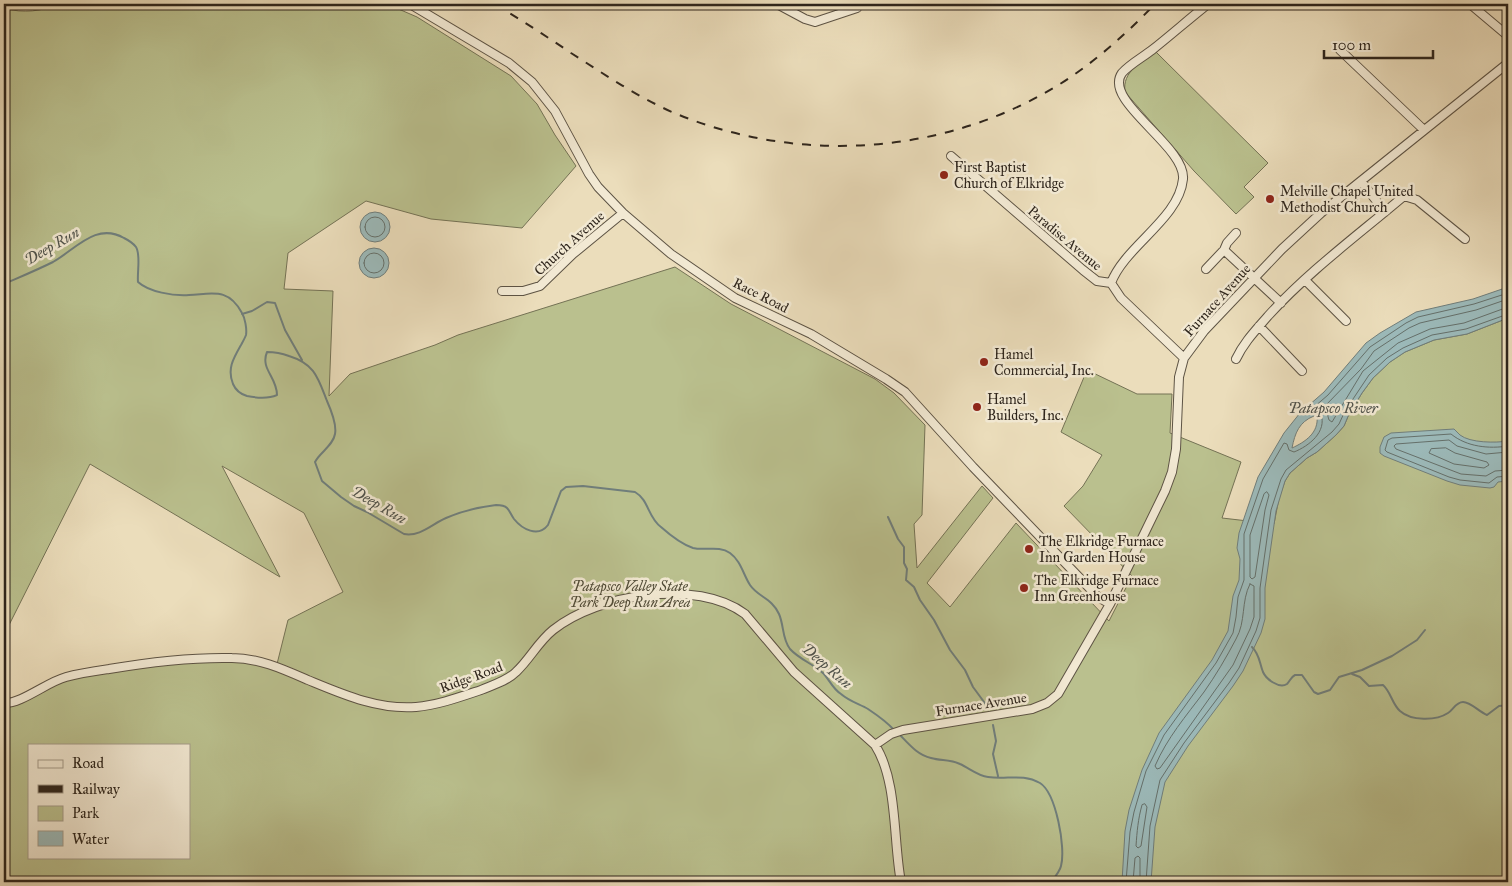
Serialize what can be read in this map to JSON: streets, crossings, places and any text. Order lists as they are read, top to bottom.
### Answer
{
  "streets": {
    "street": [
      "Paradise Avenue",
      "Church Avenue",
      "Race Road",
      "Furnace Avenue",
      "Ridge Road"
    ]
  },
  "crossings": [
    ["Paradise Avenue", "Furnace Avenue"],
    ["Church Avenue", "Race Road"],
    ["Race Road", "Furnace Avenue"],
    ["Furnace Avenue", "Ridge Road"]
  ],
  "water": ["Deep Run", "Patapsco River"],
  "parks": ["Patapsco Valley State Park Deep Run Area"],
  "places": [
    "First Baptist Church of Elkridge",
    "Melville Chapel United Methodist Church",
    "Hamel Commercial, Inc.",
    "Hamel Builders, Inc.",
    "The Elkridge Furnace Inn Garden House",
    "The Elkridge Furnace Inn Greenhouse"
  ],
  "legend": [
    "Road",
    "Railway",
    "Park",
    "Water"
  ],
  "scale_bar": "100 m"
}
